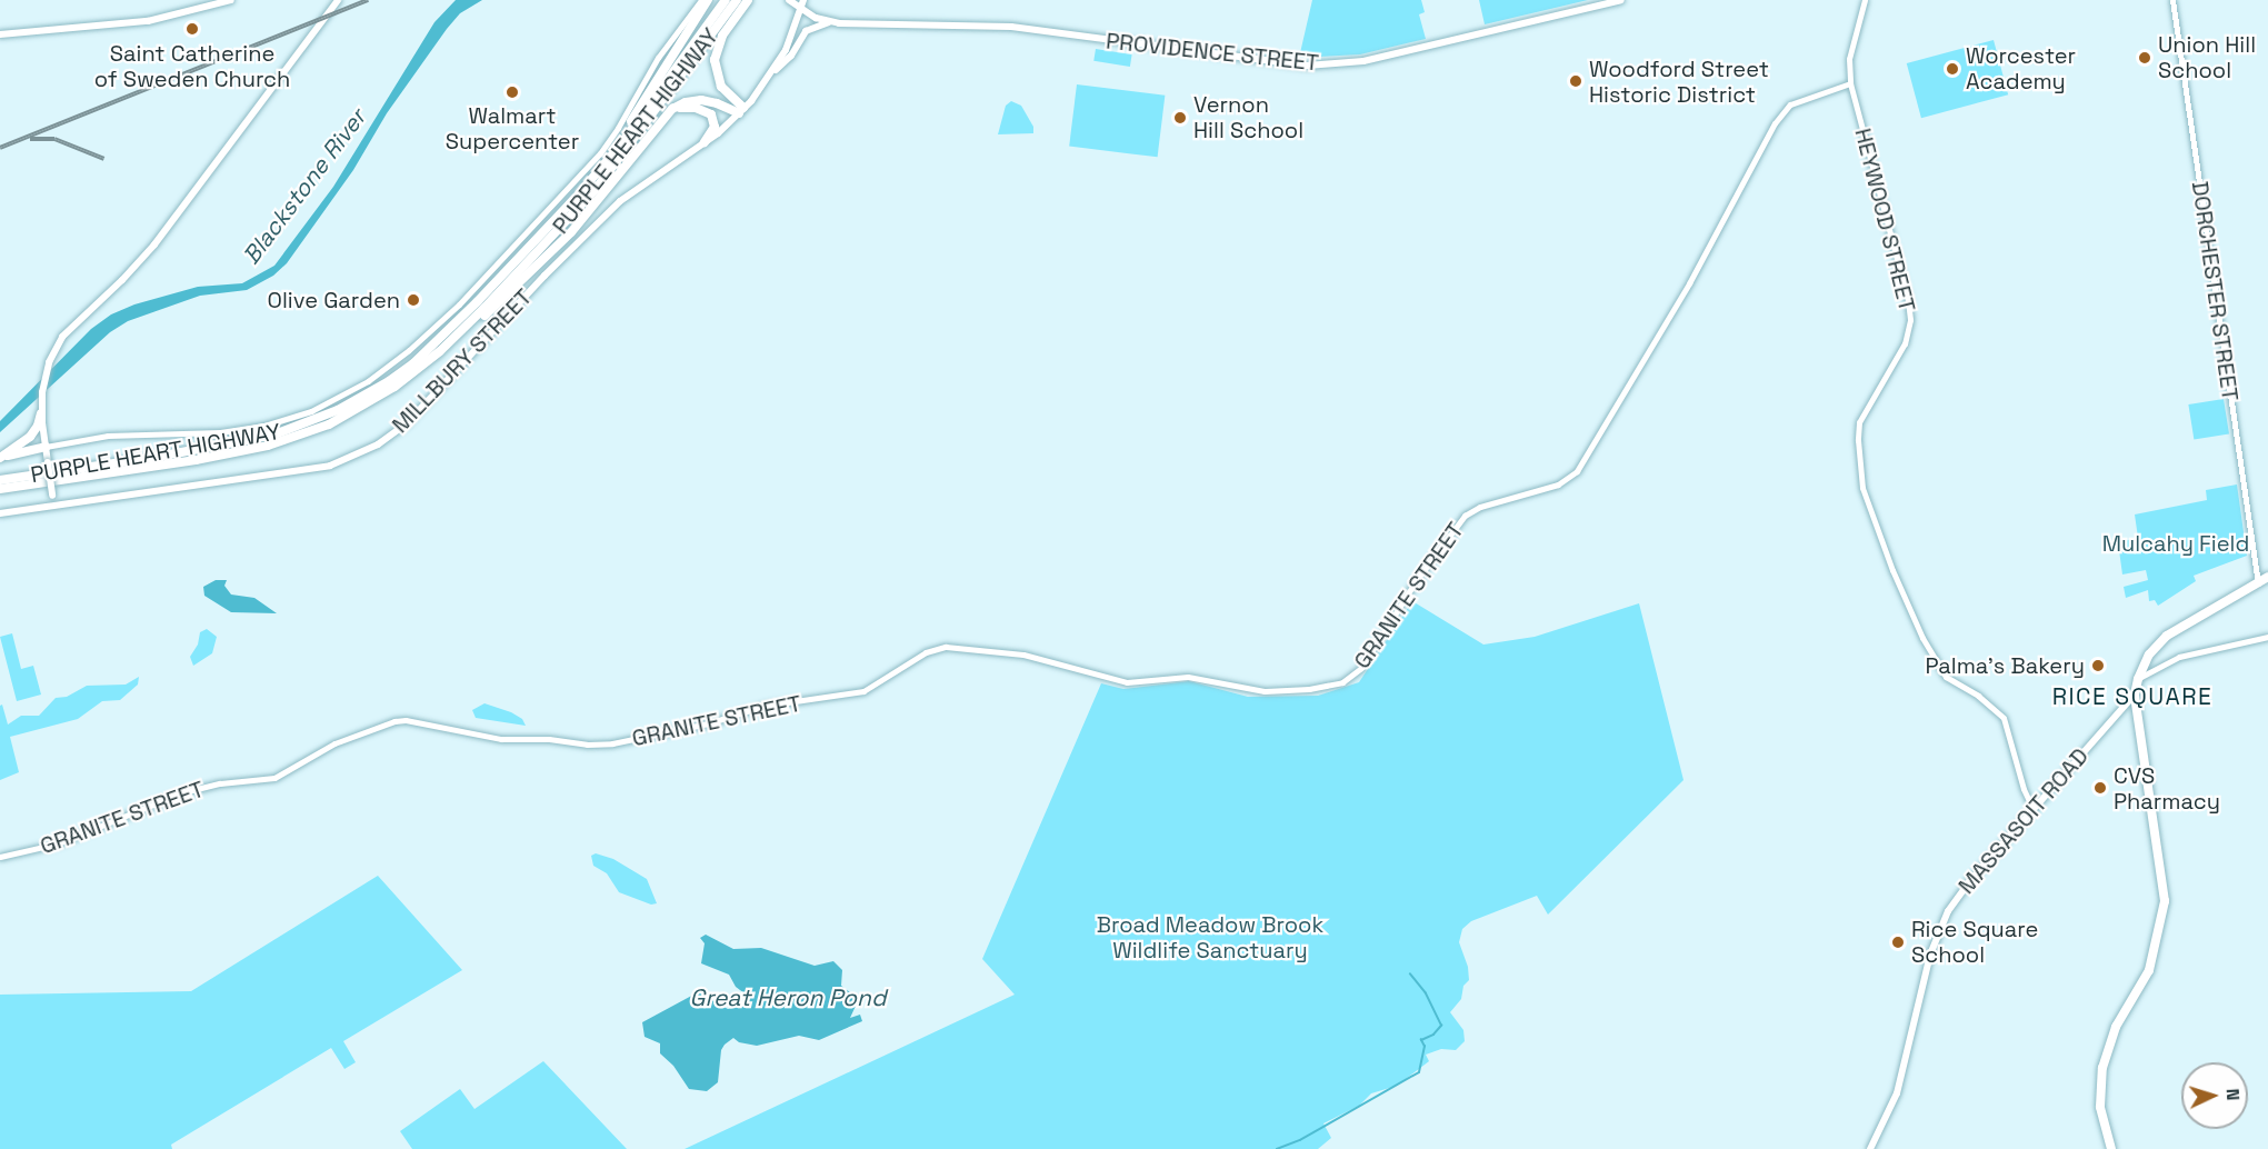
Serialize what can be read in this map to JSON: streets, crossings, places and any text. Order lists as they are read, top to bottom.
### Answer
{
  "streets": {
    "highway": ["PURPLE HEART HIGHWAY"],
    "main road": ["PROVIDENCE STREET", "MILLBURY STREET", "MASSASOIT ROAD"],
    "street": ["HEYWOOD STREET", "DORCHESTER STREET", "GRANITE STREET"]
  },
  "crossings": [
    ["PROVIDENCE STREET", "MILLBURY STREET"],
    ["HEYWOOD STREET", "GRANITE STREET"],
    ["HEYWOOD STREET", "MASSASOIT ROAD"]
  ],
  "districts": ["RICE SQUARE"],
  "water": ["Blackstone River", "Great Heron Pond"],
  "parks": ["Mulcahy Field", "Broad Meadow Brook Wildlife Sanctuary"],
  "places": [
    "Saint Catherine of Sweden Church",
    "Union Hill School",
    "Worcester Academy",
    "Woodford Street Historic District",
    "Walmart Supercenter",
    "Vernon Hill School",
    "Olive Garden",
    "Palma's Bakery",
    "CVS Pharmacy",
    "Rice Square School"
  ],
  "north": "right"
}
